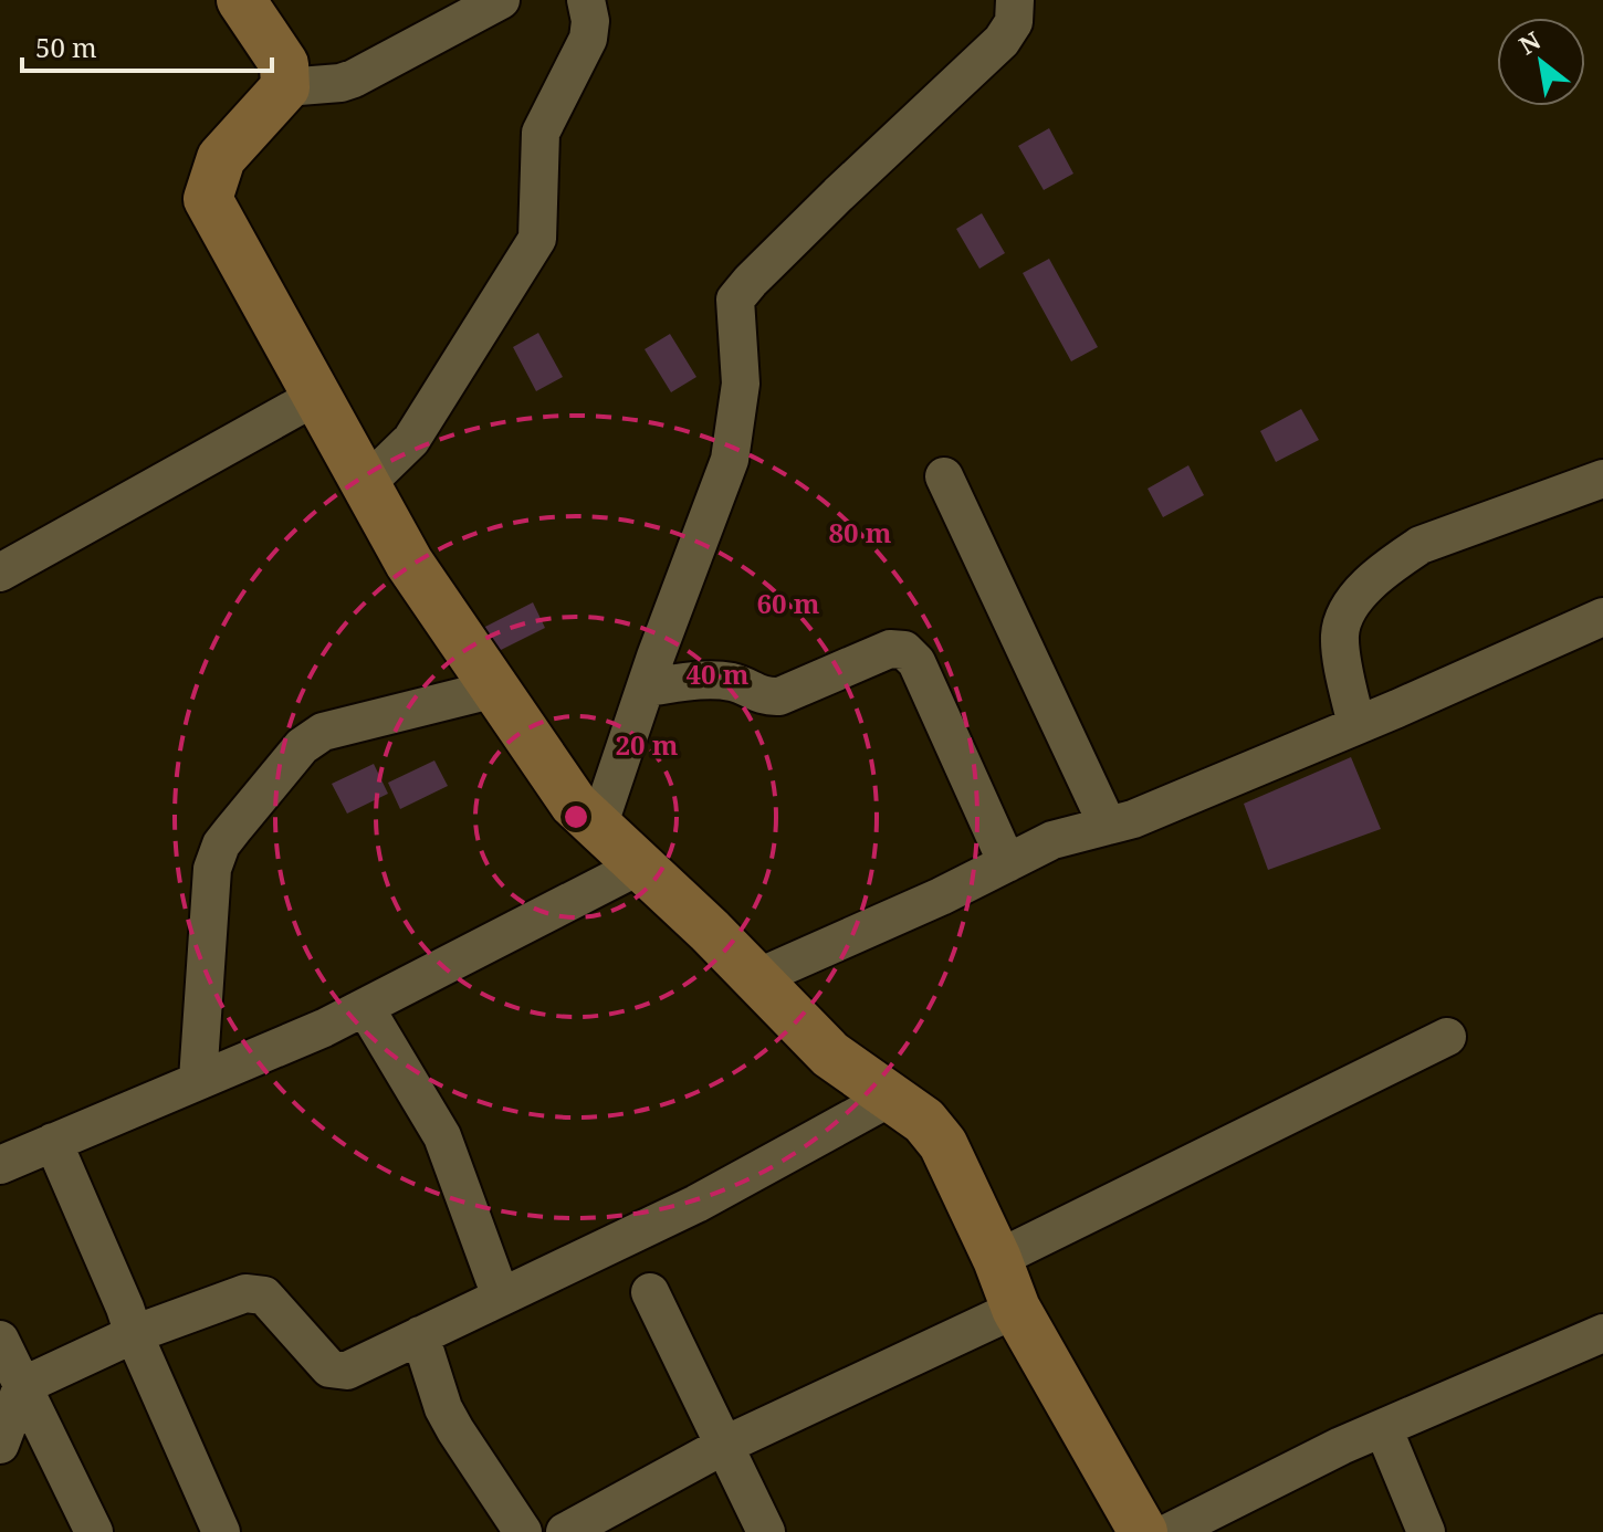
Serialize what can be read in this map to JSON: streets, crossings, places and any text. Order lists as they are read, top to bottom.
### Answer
{
  "scale_bar": "50 m",
  "north": "top left",
  "rings": [
    "80 m",
    "60 m",
    "40 m",
    "20 m"
  ]
}
